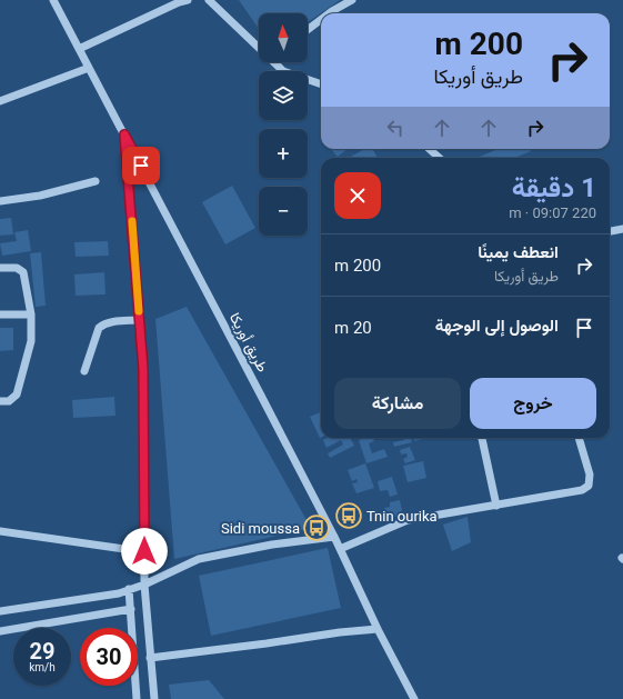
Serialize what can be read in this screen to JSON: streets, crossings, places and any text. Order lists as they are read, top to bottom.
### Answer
{
  "streets": {
    "street": ["طريق أوريكا"]
  },
  "places": {
    "bus stop": ["Tnin ourika", "Sidi moussa"]
  },
  "north": "top",
  "page": {
    "map_buttons": ["+", "−"],
    "turn": ["200 m", "طريق أوريكا"],
    "heading": ["1 دقيقة", "220 m · 09:07"],
    "list": [
      {
        "name": "انعطف يمينًا",
        "note": "طريق أوريكا",
        "value": "200 m"
      },
      {
        "name": "الوصول إلى الوجهة",
        "value": "20 m"
      }
    ],
    "buttons": ["خروج", "مشاركة"],
    "speed": "29 km/h",
    "limit": "30"
  }
}
